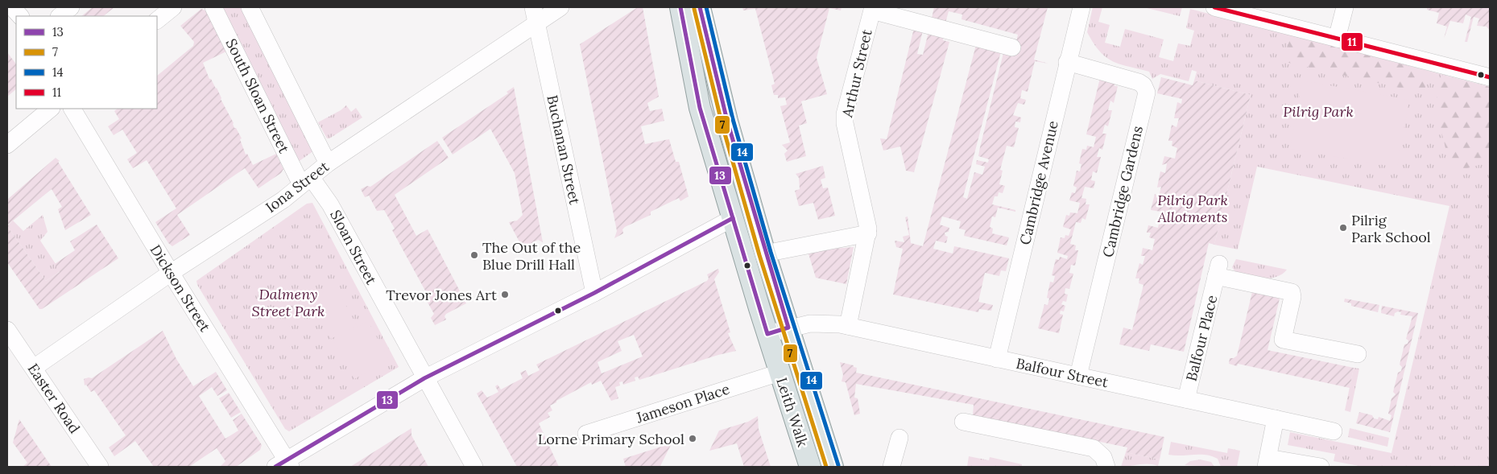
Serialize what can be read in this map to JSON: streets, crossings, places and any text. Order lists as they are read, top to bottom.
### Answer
{
  "streets": {
    "main road": ["Leith Walk"],
    "street": [
      "Arthur Street",
      "South Sloan Street",
      "Buchanan Street",
      "Cambridge Avenue",
      "Iona Street",
      "Cambridge Gardens",
      "Sloan Street",
      "Dickson Street",
      "Balfour Place",
      "Balfour Street",
      "Easter Road",
      "Jameson Place"
    ]
  },
  "crossings": [
    ["Arthur Street", "Balfour Street"],
    ["South Sloan Street", "Iona Street"],
    ["South Sloan Street", "Sloan Street"],
    ["Buchanan Street", "Iona Street"],
    ["Cambridge Avenue", "Cambridge Gardens"],
    ["Cambridge Avenue", "Balfour Street"],
    ["Iona Street", "Sloan Street"],
    ["Iona Street", "Dickson Street"],
    ["Iona Street", "Easter Road"],
    ["Cambridge Gardens", "Balfour Street"],
    ["Balfour Place", "Balfour Street"],
    ["Balfour Street", "Leith Walk"],
    ["Jameson Place", "Leith Walk"]
  ],
  "parks": ["Pilrig Park", "Pilrig Park Allotments", "Dalmeny Street Park"],
  "places": [
    "Pilrig Park School",
    "The Out of the Blue Drill Hall",
    "Trevor Jones Art",
    "Lorne Primary School"
  ],
  "lines": [
    "transit line 13",
    "transit line 14",
    "transit line 11",
    "transit line 7"
  ],
  "legend": [
    "13",
    "7",
    "14",
    "11"
  ]
}
